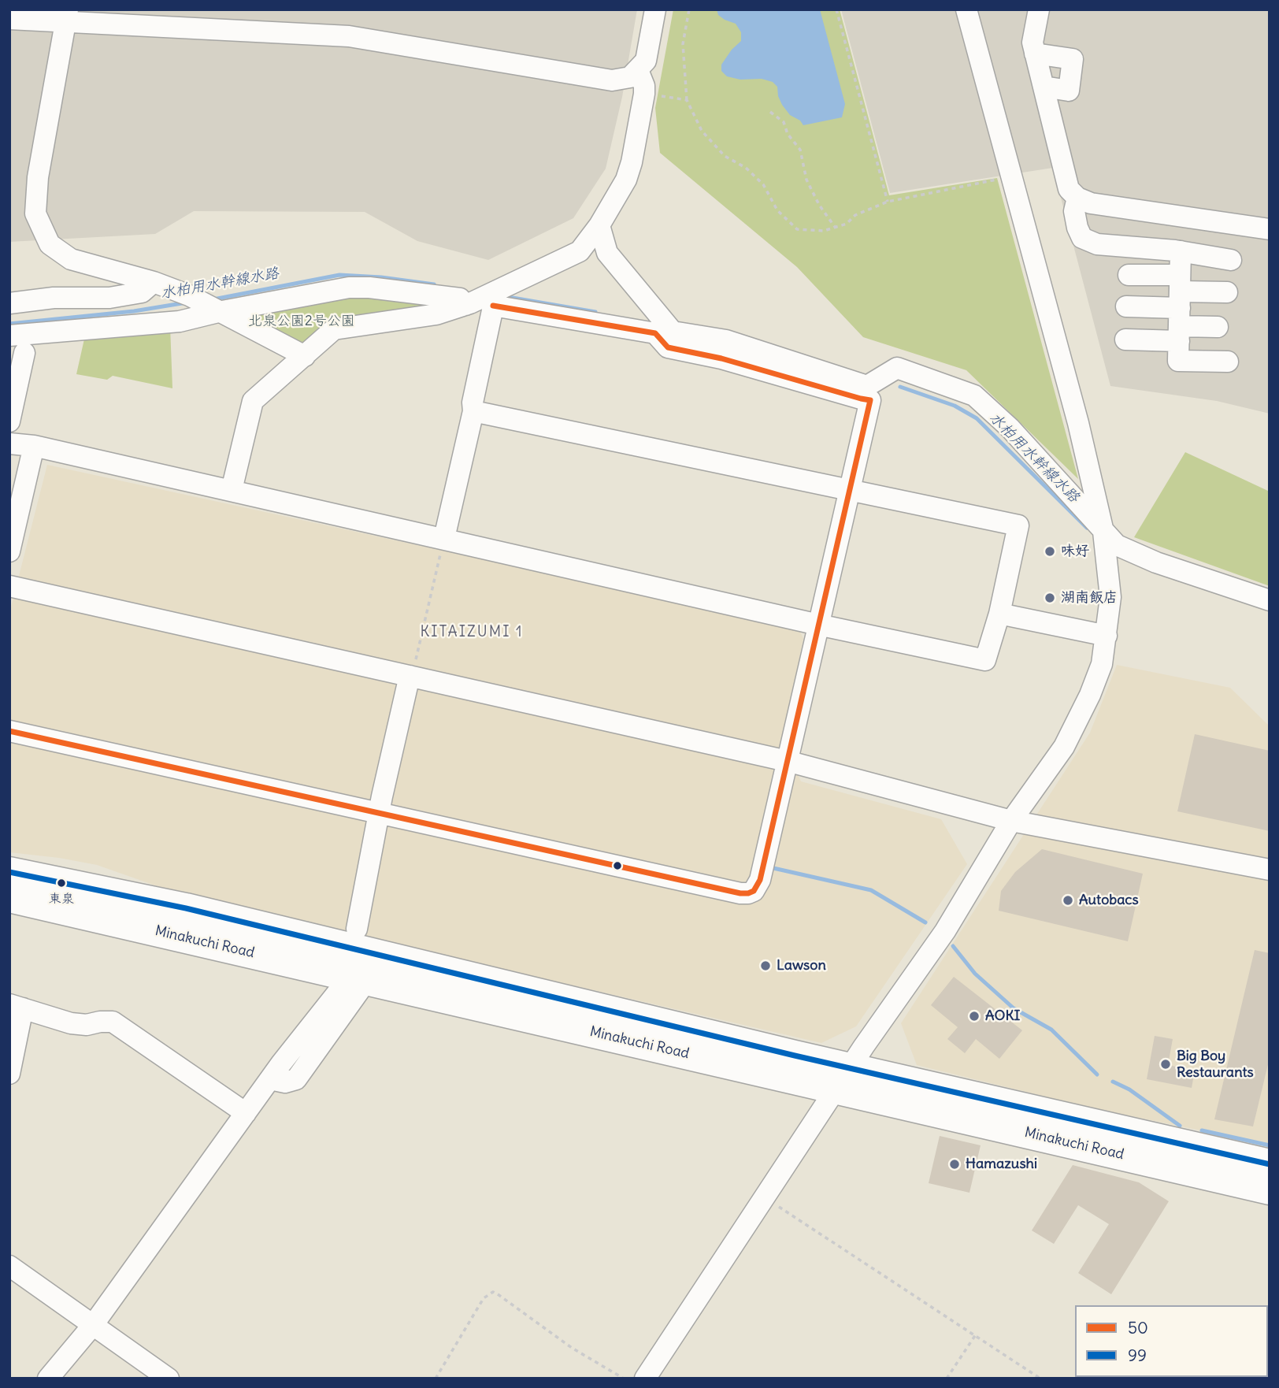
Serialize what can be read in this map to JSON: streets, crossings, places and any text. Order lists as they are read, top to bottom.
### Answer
{
  "streets": {
    "highway": ["Minakuchi Road"]
  },
  "districts": ["KITAIZUMI 1"],
  "water": ["水柏用水幹線水路"],
  "parks": ["北泉公園2号公園"],
  "places": [
    "味好",
    "湖南飯店",
    "東泉",
    "Autobacs",
    "Lawson",
    "AOKI",
    "Big Boy Restaurants",
    "Hamazushi"
  ],
  "lines": ["transit line 50", "transit line 99"],
  "legend": ["50", "99"]
}
